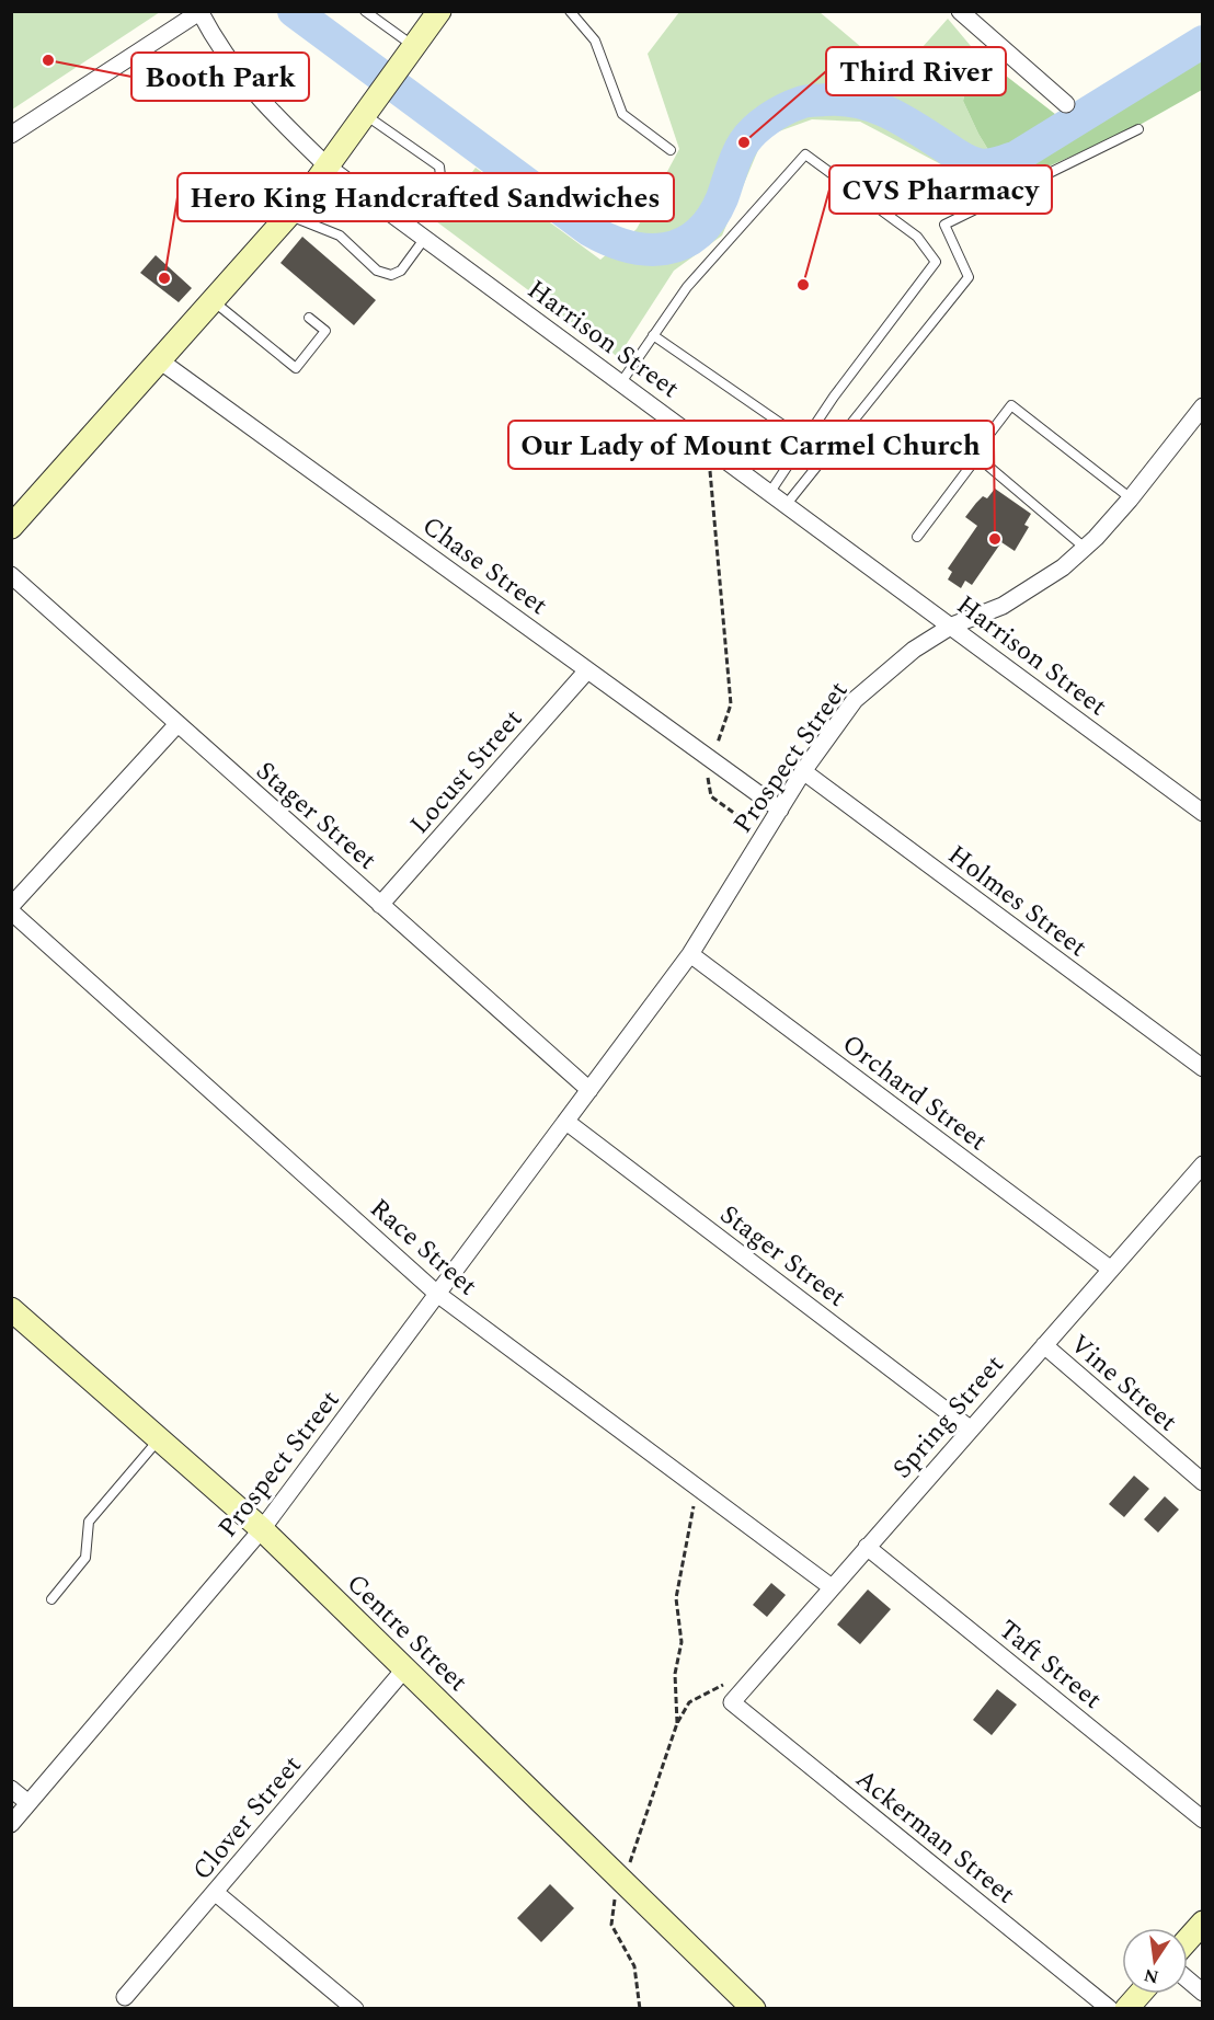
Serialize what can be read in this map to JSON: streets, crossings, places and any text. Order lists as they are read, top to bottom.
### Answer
{
  "streets": {
    "street": [
      "Harrison Street",
      "Chase Street",
      "Prospect Street",
      "Locust Street",
      "Stager Street",
      "Holmes Street",
      "Orchard Street",
      "Race Street",
      "Vine Street",
      "Spring Street",
      "Centre Street",
      "Taft Street",
      "Clover Street",
      "Ackerman Street"
    ]
  },
  "crossings": [
    ["Harrison Street", "Prospect Street"],
    ["Chase Street", "Prospect Street"],
    ["Chase Street", "Locust Street"],
    ["Prospect Street", "Stager Street"],
    ["Prospect Street", "Holmes Street"],
    ["Prospect Street", "Orchard Street"],
    ["Prospect Street", "Race Street"],
    ["Prospect Street", "Centre Street"],
    ["Locust Street", "Stager Street"],
    ["Stager Street", "Spring Street"],
    ["Orchard Street", "Spring Street"],
    ["Race Street", "Spring Street"],
    ["Vine Street", "Spring Street"],
    ["Spring Street", "Taft Street"],
    ["Spring Street", "Ackerman Street"],
    ["Centre Street", "Clover Street"]
  ],
  "places": [
    "Booth Park",
    "Third River",
    "Hero King Handcrafted Sandwiches",
    "CVS Pharmacy",
    "Our Lady of Mount Carmel Church"
  ],
  "north": "bottom"
}
